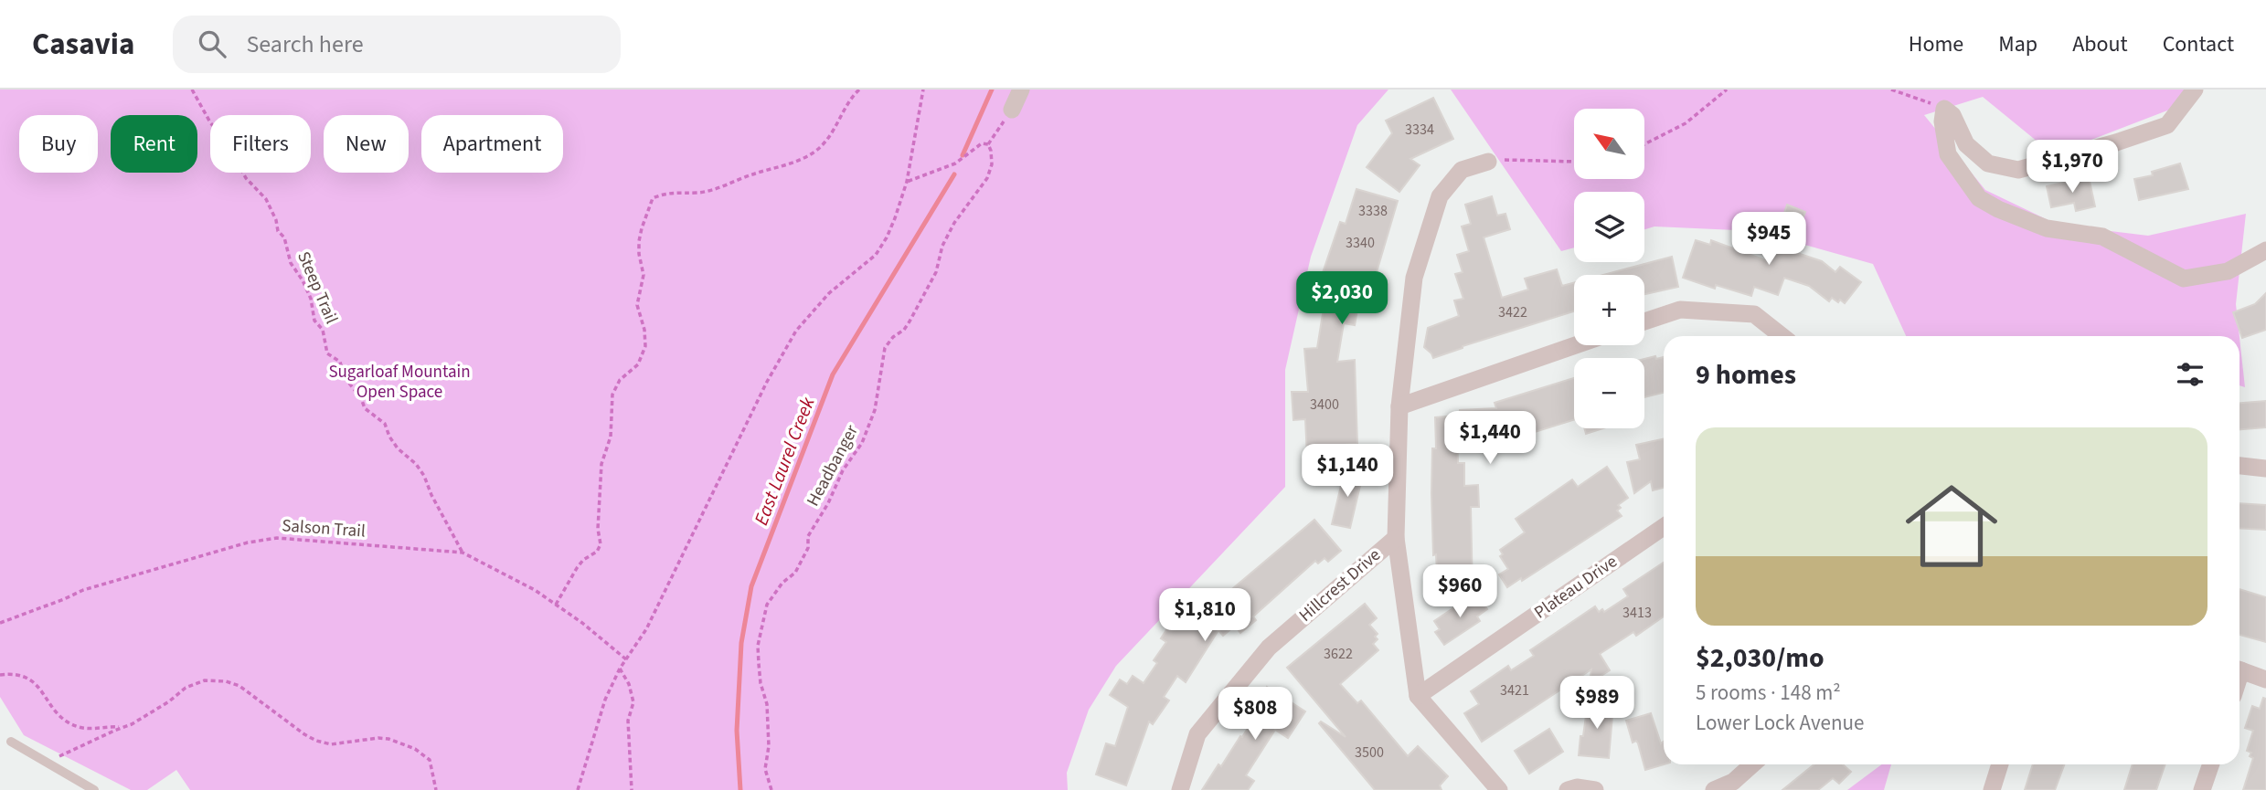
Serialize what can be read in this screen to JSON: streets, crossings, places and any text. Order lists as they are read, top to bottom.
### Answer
{
  "streets": {
    "street": ["Hillcrest Drive", "Plateau Drive"],
    "path": ["Steep Trail", "Headbanger", "Salson Trail"]
  },
  "crossings": [
    ["Steep Trail", "Salson Trail"]
  ],
  "water": ["East Laurel Creek"],
  "parks": ["Sugarloaf Mountain Open Space"],
  "house_numbers": [
    "3334",
    "3338",
    "3340",
    "3422",
    "3400",
    "3413",
    "3622",
    "3421",
    "3500"
  ],
  "north": "top left",
  "page": {
    "header": "Casavia",
    "search": "Search here",
    "nav": [
      "Home",
      "Map",
      "About",
      "Contact"
    ],
    "map_buttons": ["+", "−"],
    "chip": [
      "Buy",
      "Rent",
      "Filters",
      "New",
      "Apartment"
    ],
    "price": [
      "$1,970",
      "$945",
      "$2,030",
      "$1,440",
      "$1,140",
      "$960",
      "$1,810",
      "$989",
      "$808"
    ],
    "heading": "9 homes",
    "list": [
      {
        "name": "$2,030/mo",
        "note": "5 rooms · 148 m² · Lower Lock Avenue"
      }
    ]
  }
}
